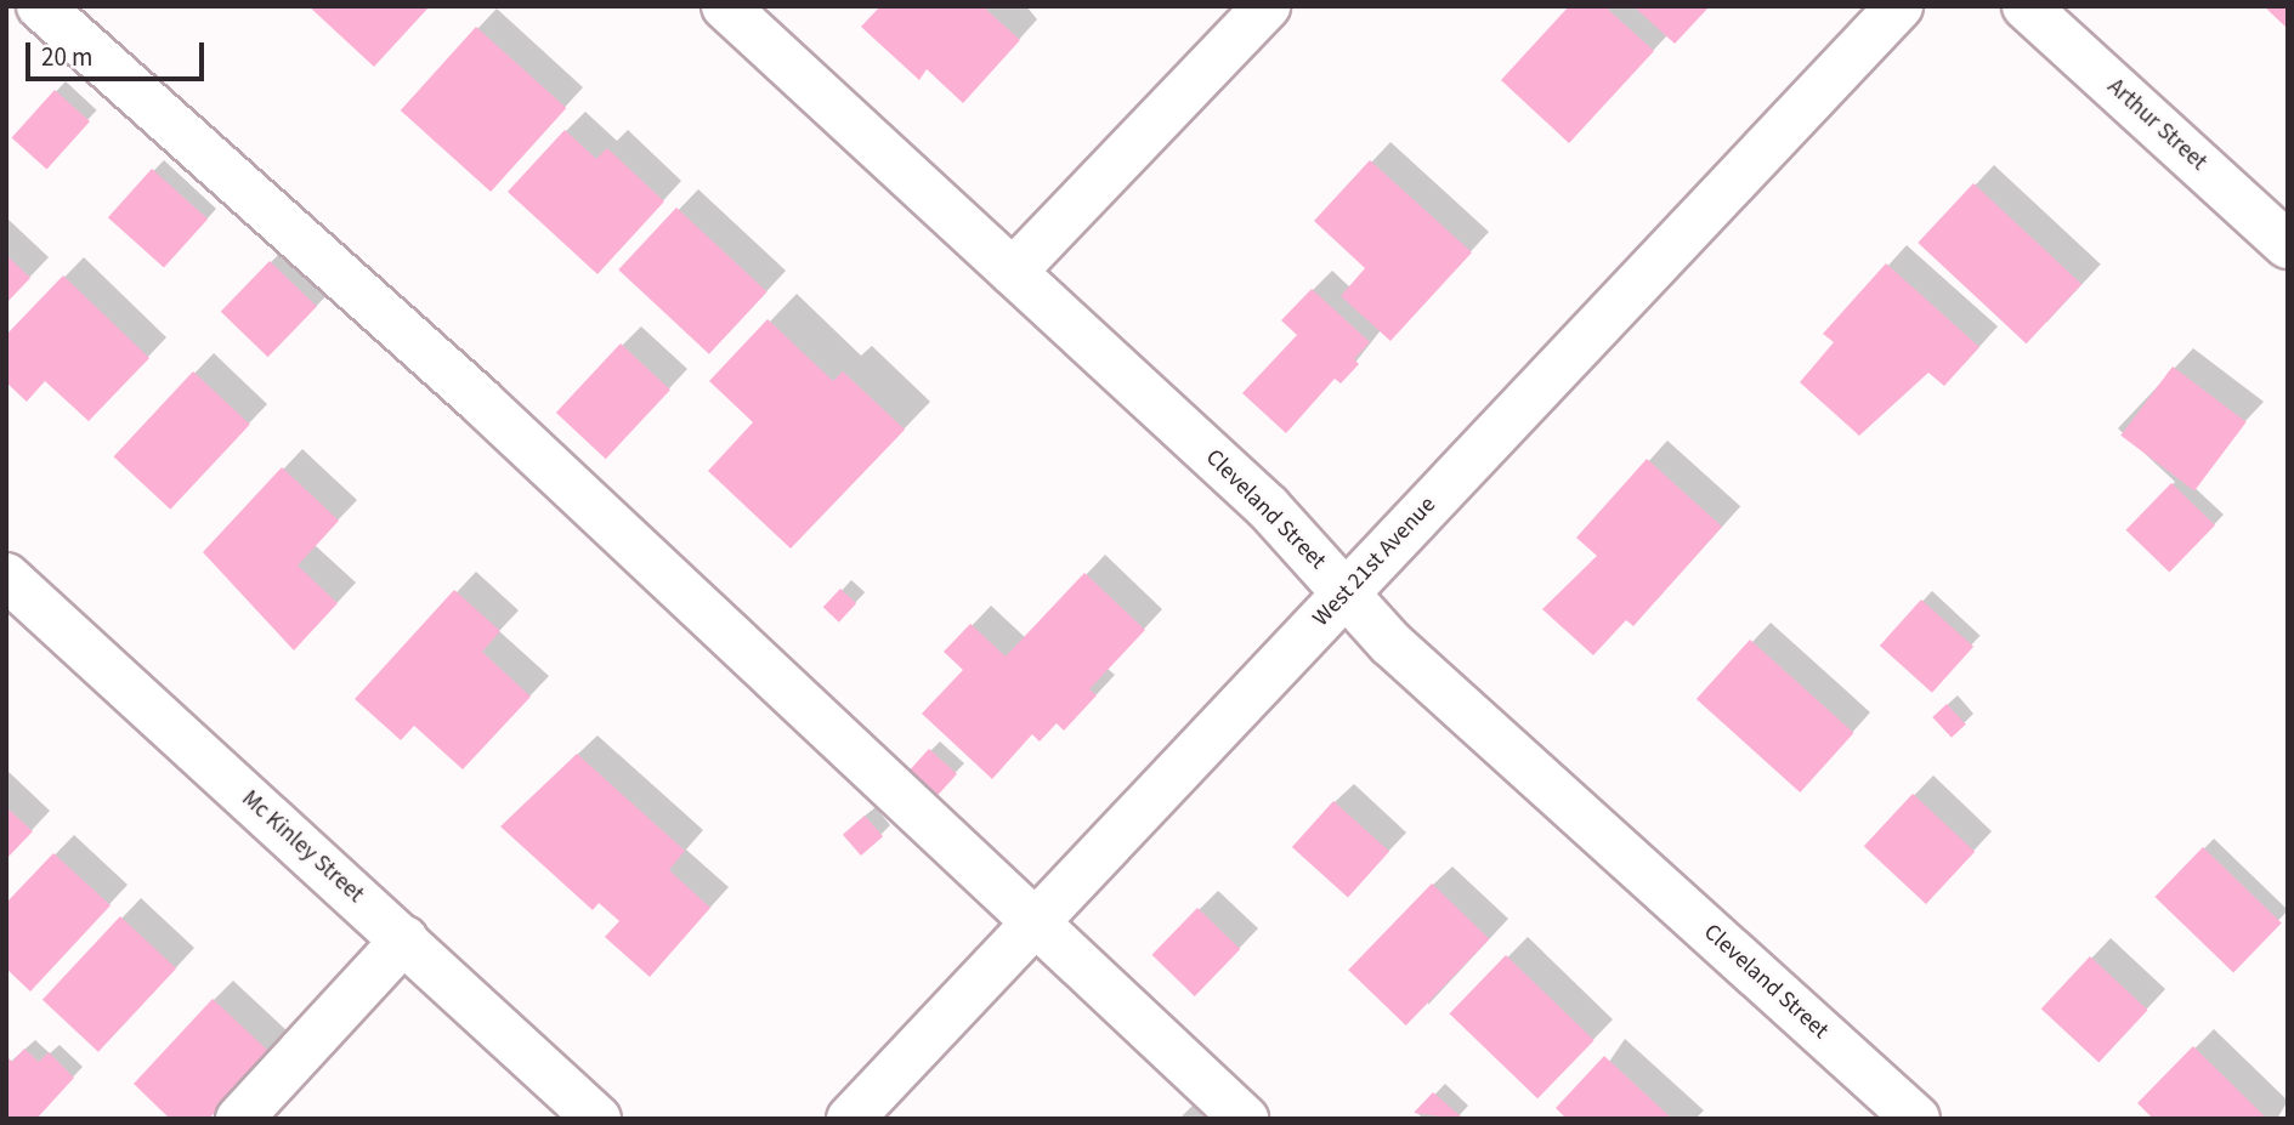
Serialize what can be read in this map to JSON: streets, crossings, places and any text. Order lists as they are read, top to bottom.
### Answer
{
  "streets": {
    "street": [
      "Arthur Street",
      "Cleveland Street",
      "West 21st Avenue",
      "Mc Kinley Street"
    ]
  },
  "crossings": [
    ["Cleveland Street", "West 21st Avenue"]
  ],
  "scale_bar": "20 m"
}
